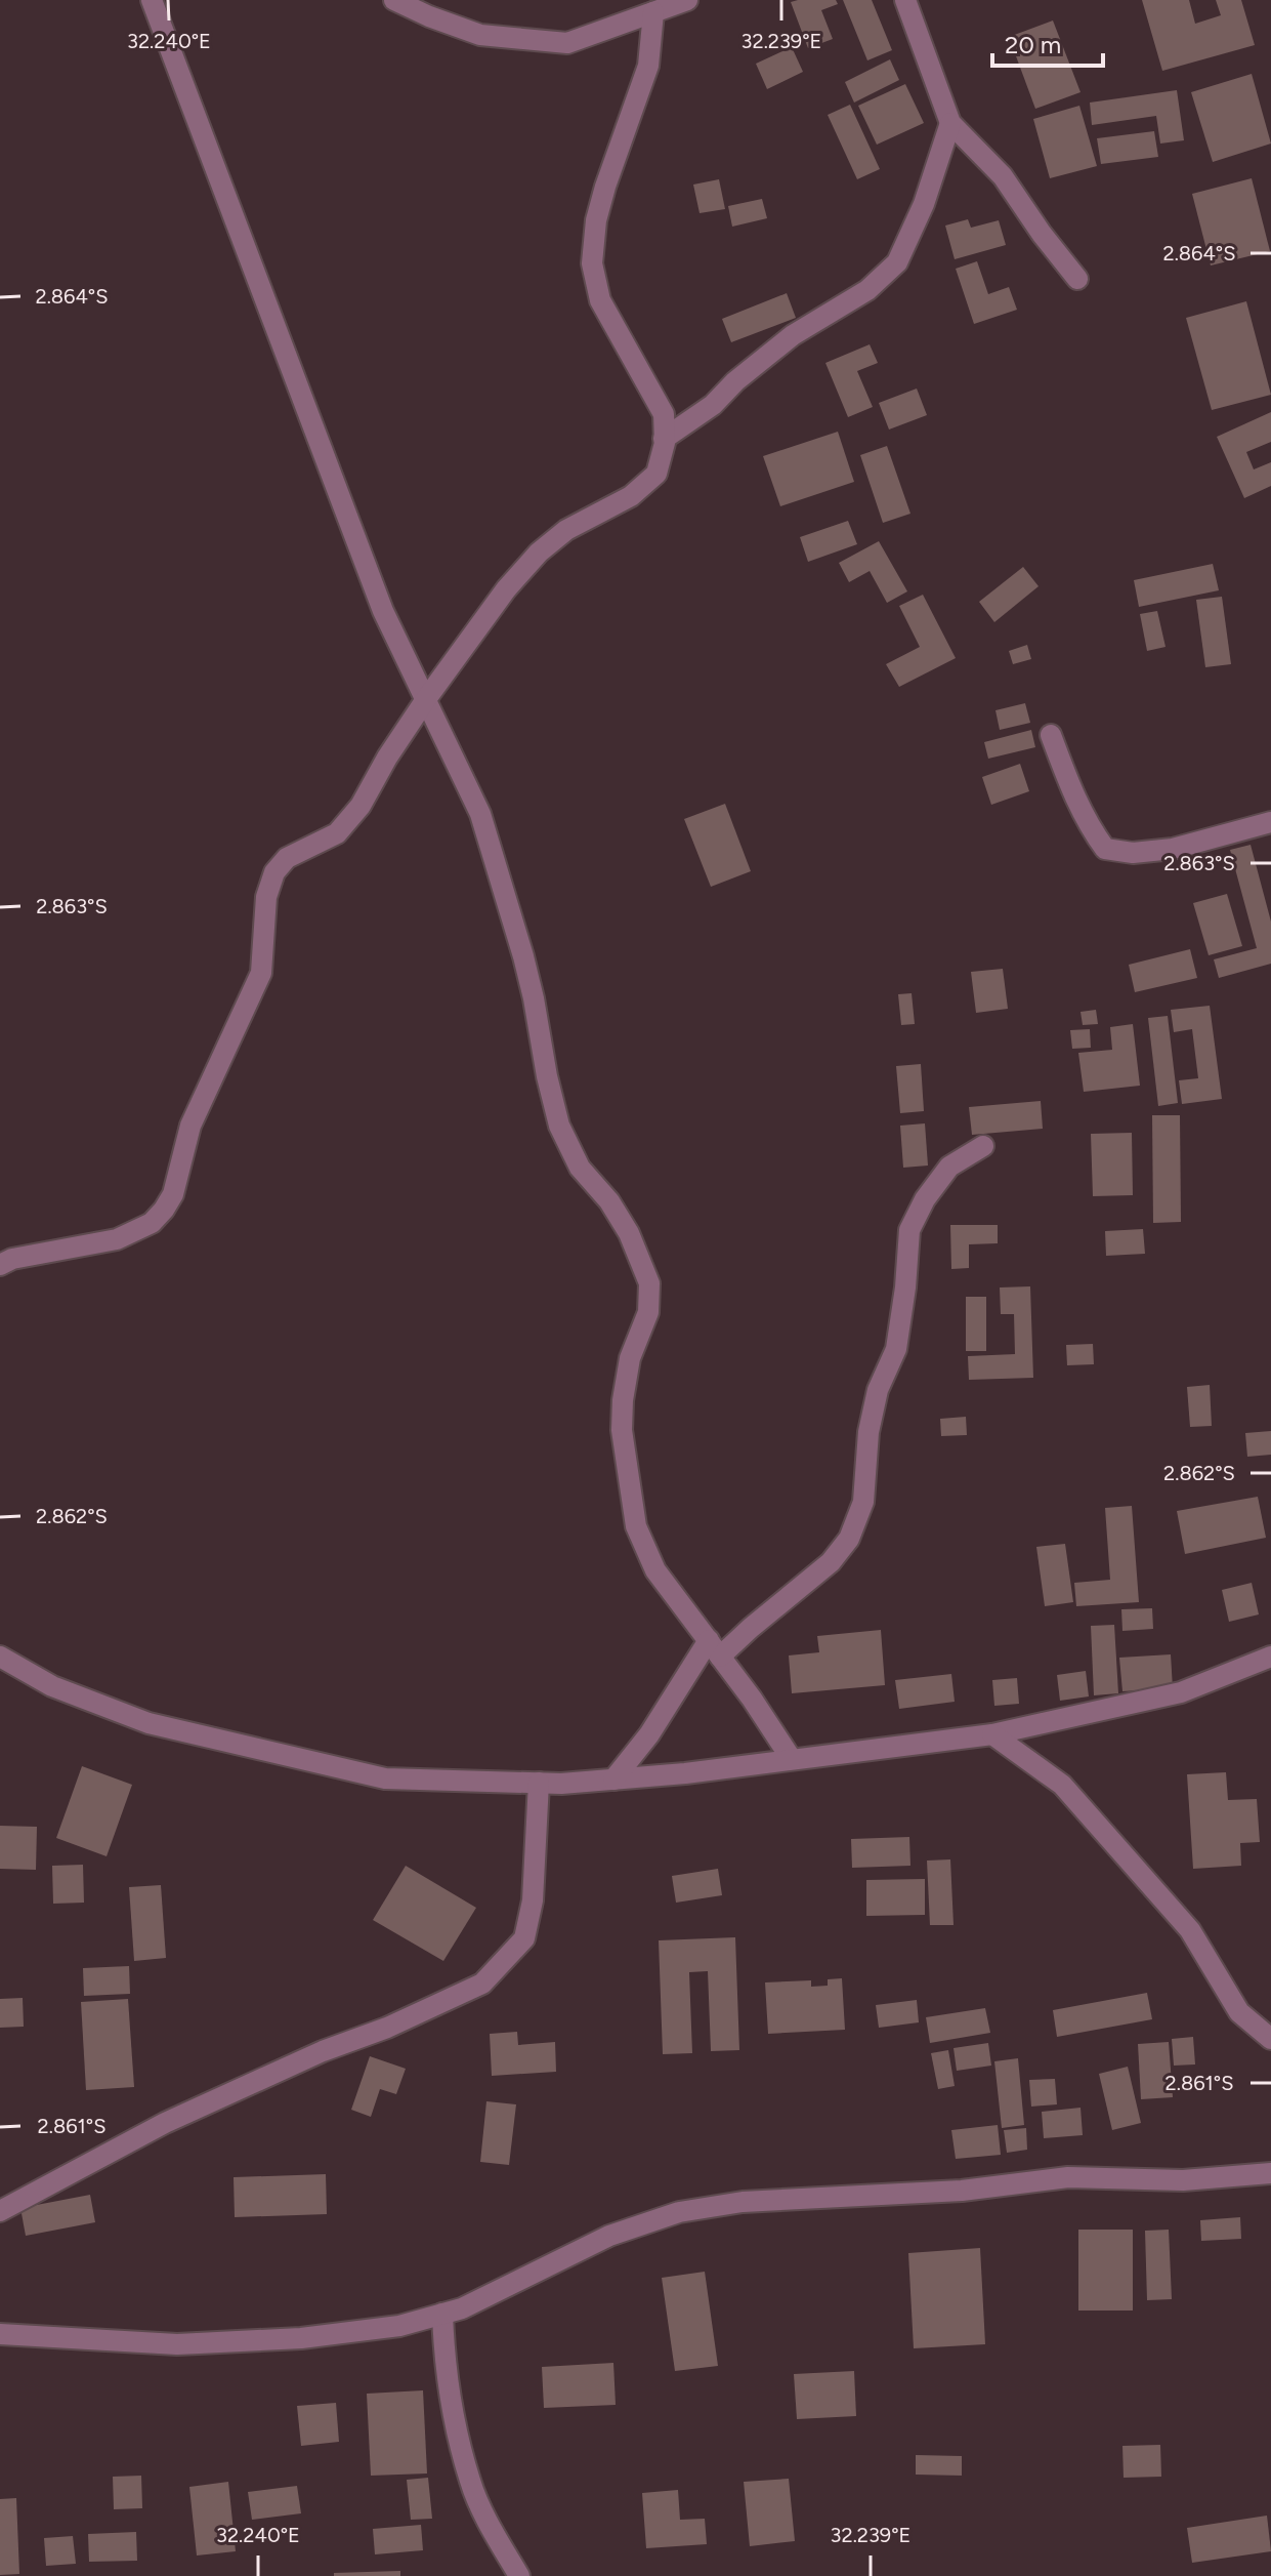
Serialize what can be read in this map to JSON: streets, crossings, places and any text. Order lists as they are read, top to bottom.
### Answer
{
  "scale_bar": "20 m",
  "coordinates": [
    "32.240°E",
    "32.239°E",
    "2.864°S",
    "2.863°S",
    "2.862°S",
    "2.861°S"
  ]
}
